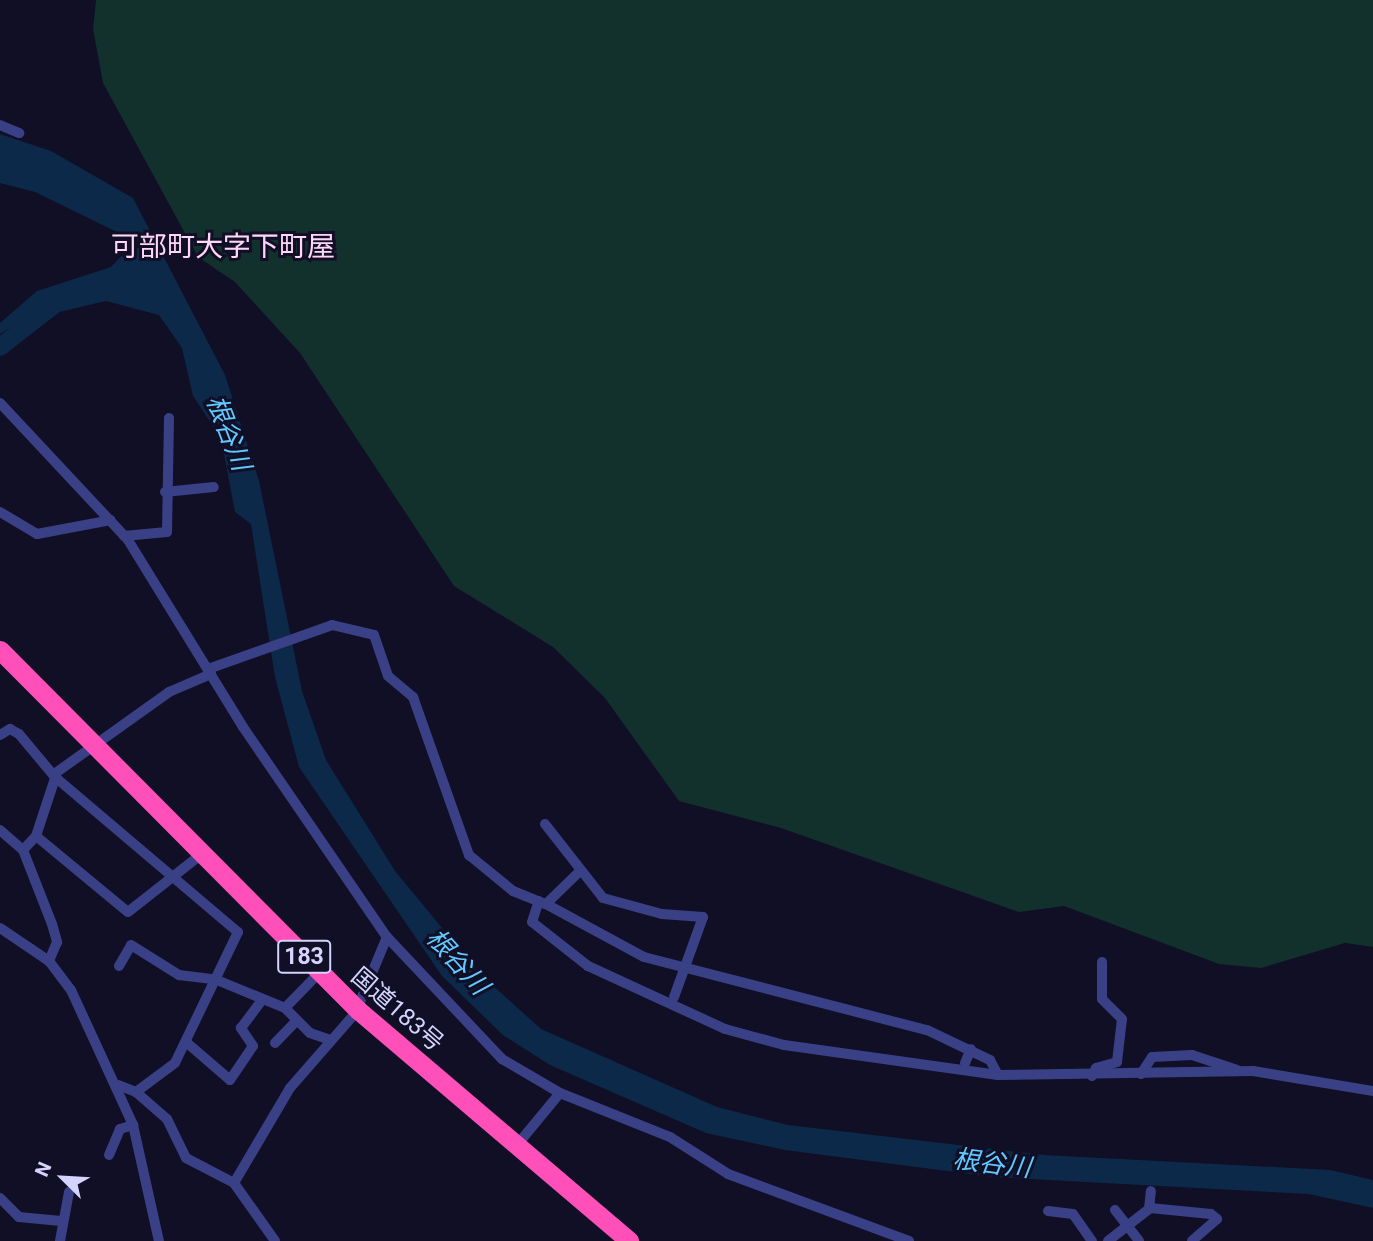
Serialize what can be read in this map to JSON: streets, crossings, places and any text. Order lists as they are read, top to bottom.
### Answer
{
  "streets": {
    "highway": ["183", "国道183号"]
  },
  "districts": ["可部町大字下町屋"],
  "water": ["根谷川"],
  "north": "top left"
}
